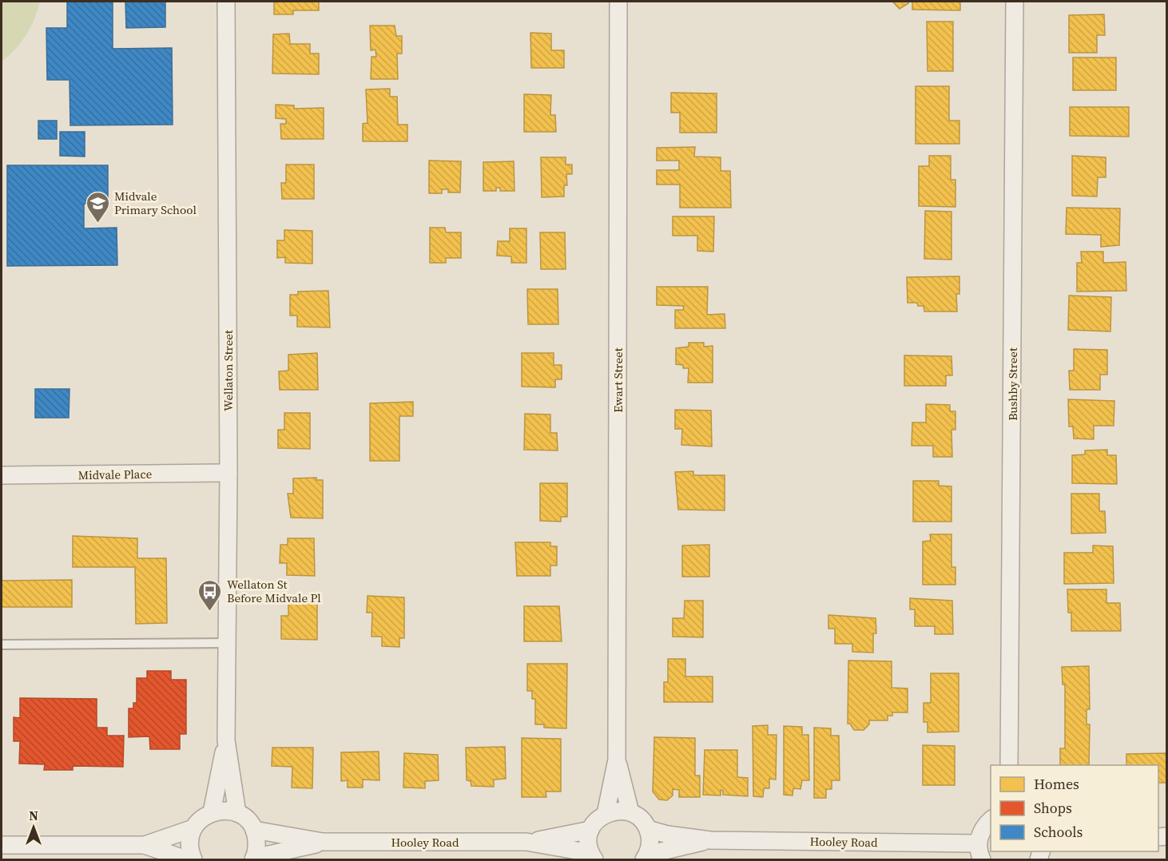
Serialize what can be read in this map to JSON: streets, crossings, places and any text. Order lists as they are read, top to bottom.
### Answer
{
  "streets": {
    "street": [
      "Wellaton Street",
      "Ewart Street",
      "Bushby Street",
      "Midvale Place",
      "Hooley Road"
    ]
  },
  "crossings": [
    ["Wellaton Street", "Midvale Place"]
  ],
  "places": {
    "school or university": ["Midvale Primary School"],
    "bus stop": ["Wellaton St Before Midvale Pl"]
  },
  "legend": ["Homes", "Shops", "Schools"],
  "north": "top"
}
